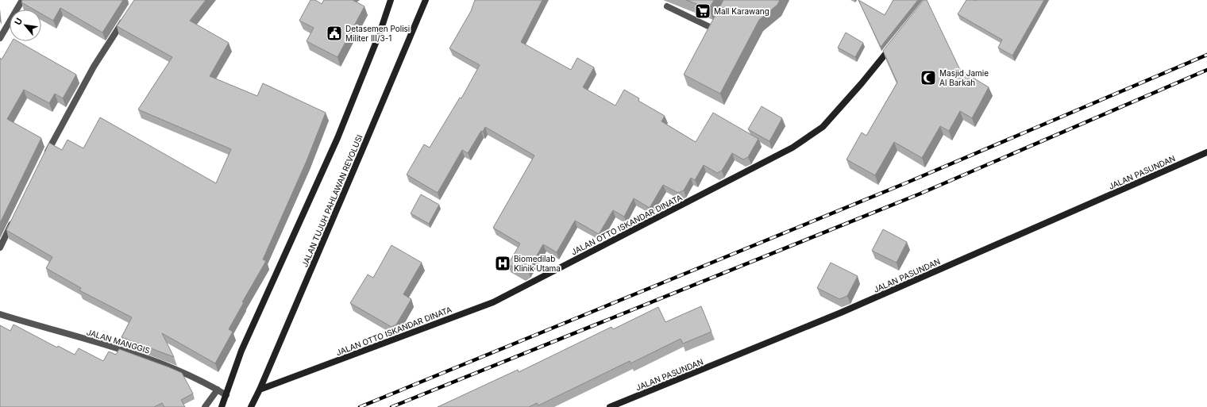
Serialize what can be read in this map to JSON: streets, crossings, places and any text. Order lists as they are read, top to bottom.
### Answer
{
  "streets": {
    "street": [
      "JALAN PASUNDAN",
      "JALAN TUJUH PAHLAWAN REVOLUSI",
      "JALAN OTTO ISKANDAR DINATA",
      "JALAN MANGGIS"
    ]
  },
  "crossings": [
    ["JALAN TUJUH PAHLAWAN REVOLUSI", "JALAN OTTO ISKANDAR DINATA"]
  ],
  "places": {
    "supermarket": ["Mall Karawang"],
    "public building": ["Detasemen Polisi Militer III/3-1"],
    "mosque": ["Masjid Jamie Al Barkah"],
    "hospital": ["Biomedilab Klinik Utama"]
  },
  "north": "top left"
}
